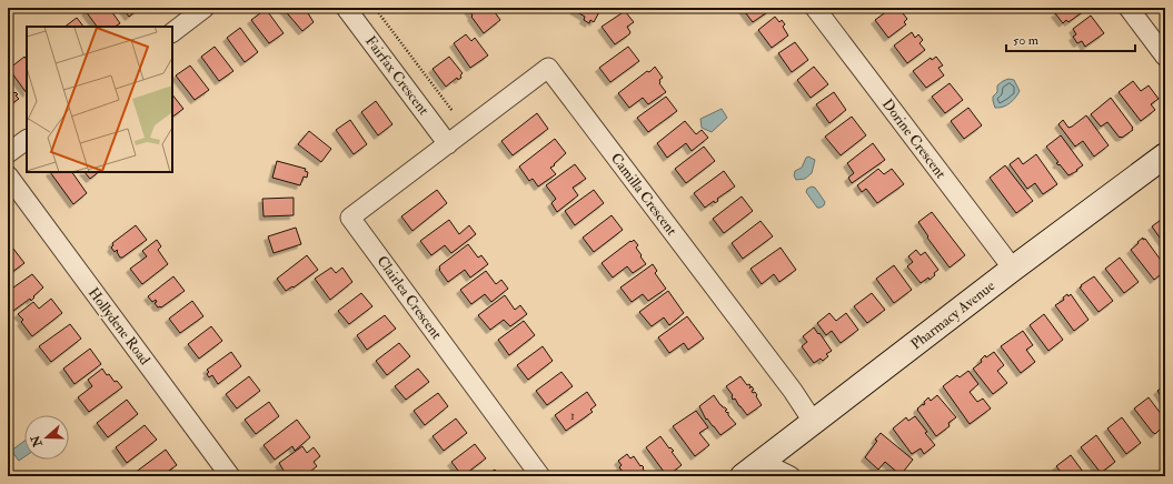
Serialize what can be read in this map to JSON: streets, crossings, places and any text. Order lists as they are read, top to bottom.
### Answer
{
  "streets": {
    "street": [
      "Fairfax Crescent",
      "Dorine Crescent",
      "Camilla Crescent",
      "Clairlea Crescent",
      "Pharmacy Avenue",
      "Hollydene Road"
    ]
  },
  "crossings": [
    ["Fairfax Crescent", "Camilla Crescent"],
    ["Fairfax Crescent", "Clairlea Crescent"],
    ["Dorine Crescent", "Pharmacy Avenue"],
    ["Camilla Crescent", "Clairlea Crescent"],
    ["Camilla Crescent", "Pharmacy Avenue"]
  ],
  "house_numbers": ["1"],
  "scale_bar": "50 m",
  "north": "left"
}
